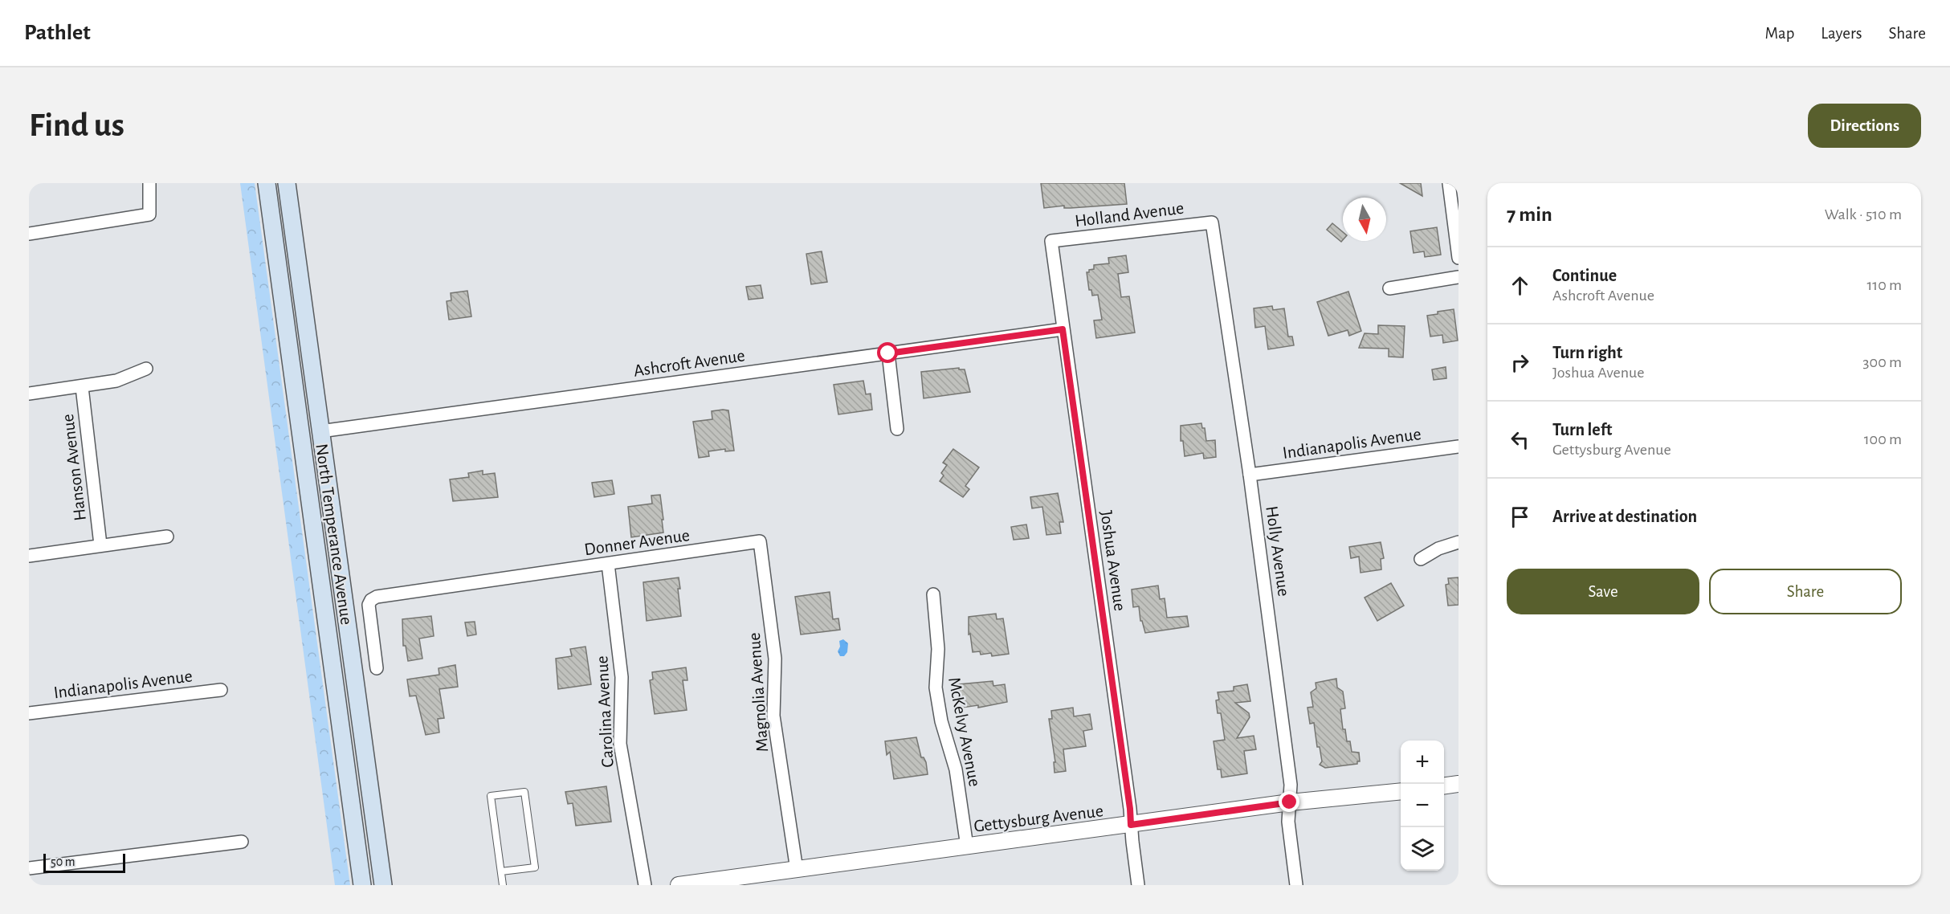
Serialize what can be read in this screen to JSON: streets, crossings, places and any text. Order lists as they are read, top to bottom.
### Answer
{
  "streets": {
    "main road": ["North Temperance Avenue"],
    "street": [
      "Holland Avenue",
      "Ashcroft Avenue",
      "Indianapolis Avenue",
      "Hanson Avenue",
      "Donner Avenue",
      "Holly Avenue",
      "Joshua Avenue",
      "Magnolia Avenue",
      "Carolina Avenue",
      "McKelvy Avenue",
      "Gettysburg Avenue"
    ]
  },
  "crossings": [
    ["Holland Avenue", "Holly Avenue"],
    ["Holland Avenue", "Joshua Avenue"],
    ["Ashcroft Avenue", "North Temperance Avenue"],
    ["Ashcroft Avenue", "Joshua Avenue"],
    ["Indianapolis Avenue", "Holly Avenue"],
    ["Donner Avenue", "Magnolia Avenue"],
    ["Donner Avenue", "Carolina Avenue"],
    ["Holly Avenue", "Gettysburg Avenue"],
    ["Joshua Avenue", "Gettysburg Avenue"],
    ["Magnolia Avenue", "Gettysburg Avenue"],
    ["McKelvy Avenue", "Gettysburg Avenue"]
  ],
  "scale_bar": "50 m",
  "north": "bottom",
  "page": {
    "header": "Pathlet",
    "nav": ["Map", "Layers", "Share"],
    "buttons": [
      "Directions",
      ["Save", "Share"]
    ],
    "title": "Find us",
    "heading": ["7 min", "Walk · 510 m"],
    "list": [
      ["Continue", "Ashcroft Avenue", "110 m"],
      ["Turn right", "Joshua Avenue", "300 m"],
      ["Turn left", "Gettysburg Avenue", "100 m"],
      "Arrive at destination"
    ],
    "map_buttons": ["+", "−"],
    "scale": "50 m"
  }
}
